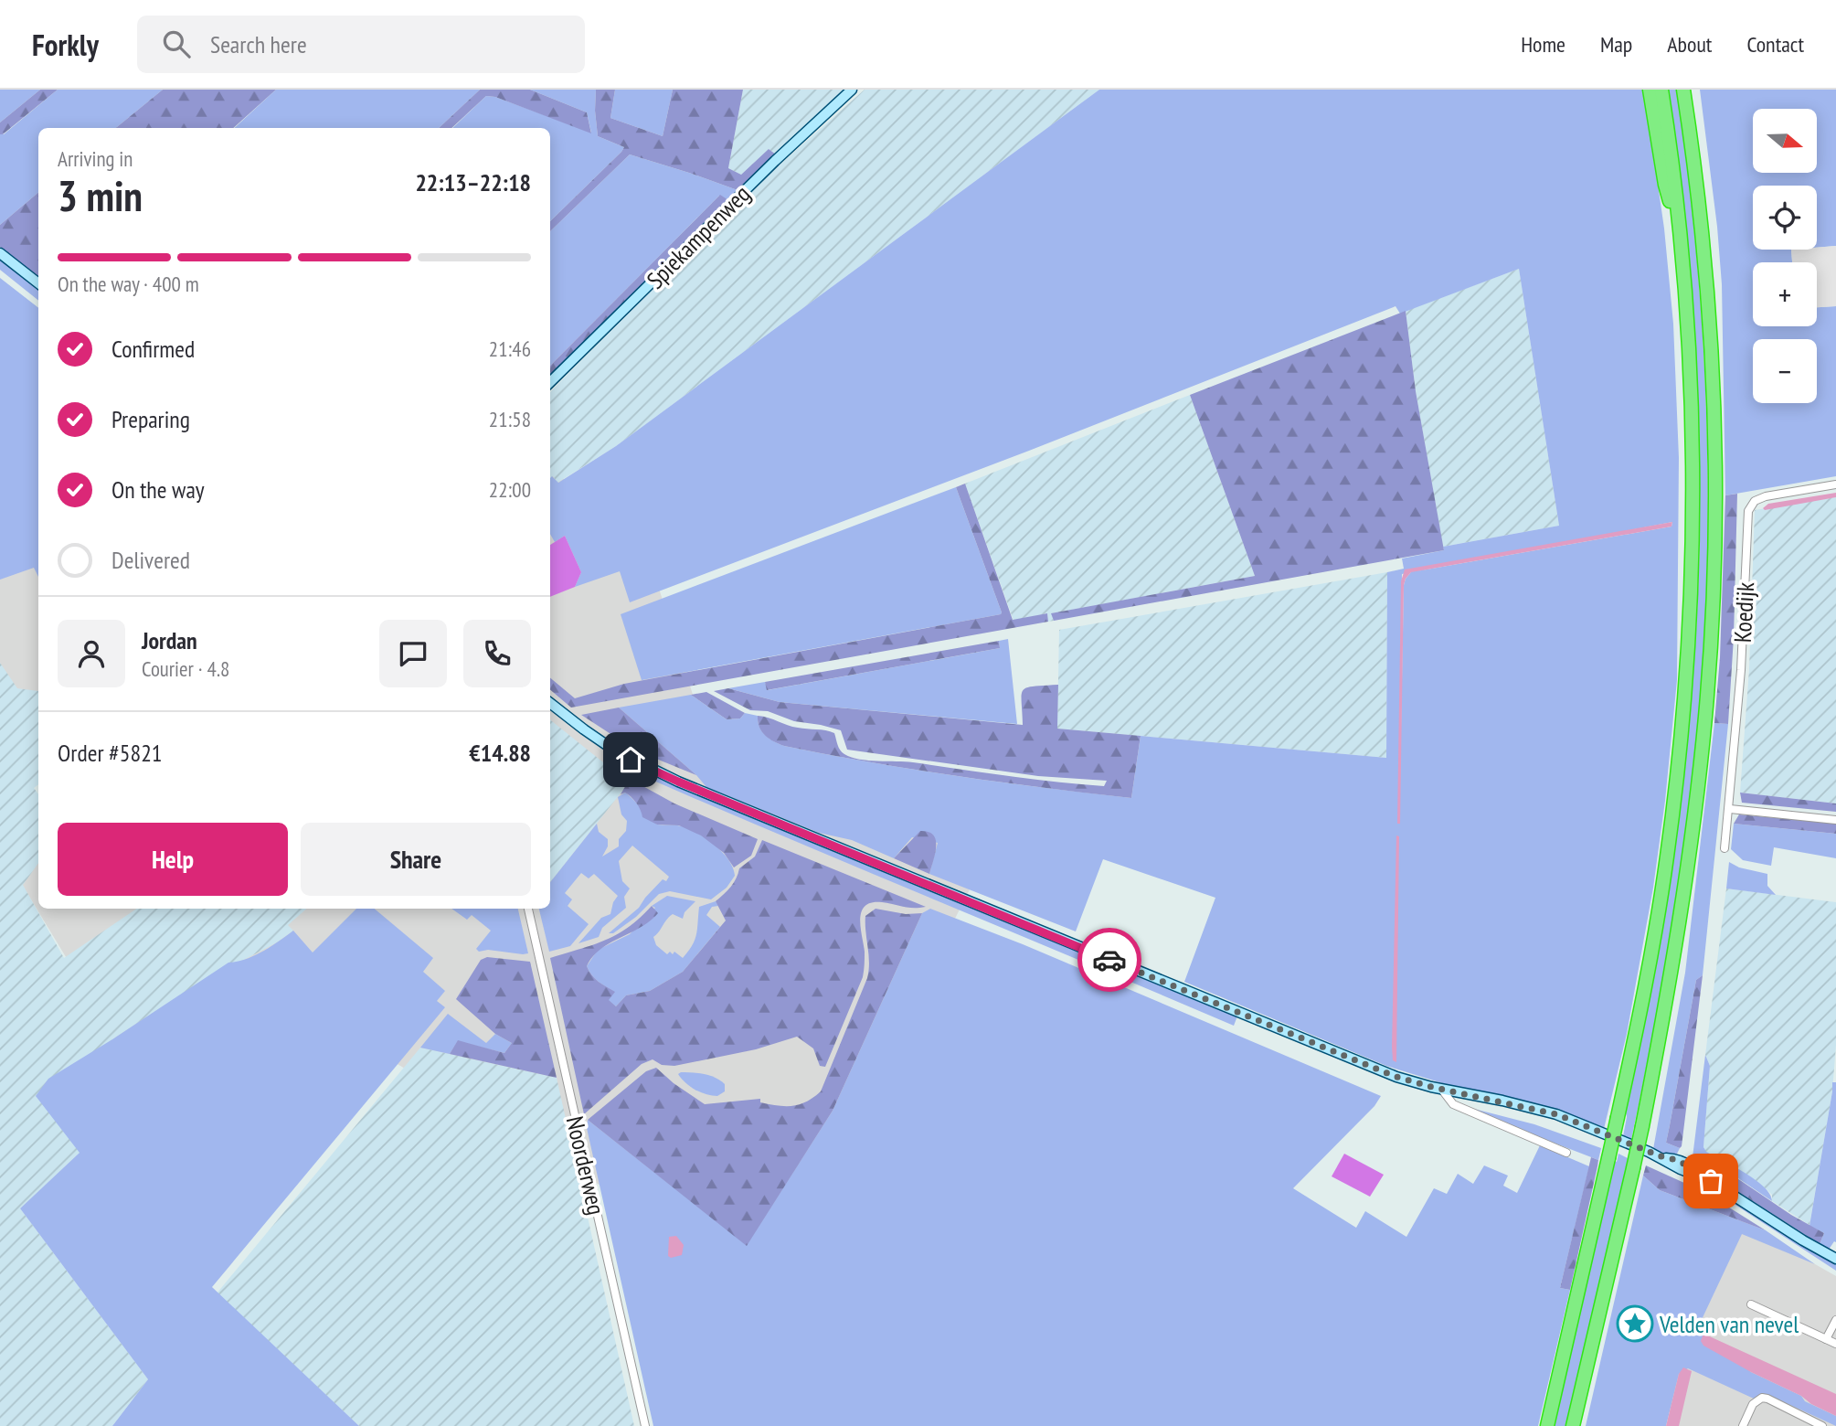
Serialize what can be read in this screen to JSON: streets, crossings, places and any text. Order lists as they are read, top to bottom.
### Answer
{
  "streets": {
    "main road": ["Spiekampenweg"],
    "street": ["Koedijk", "Noorderweg"]
  },
  "places": {
    "place": ["Velden van nevel"]
  },
  "north": "right",
  "page": {
    "header": "Forkly",
    "search": "Search here",
    "nav": [
      "Home",
      "Map",
      "About",
      "Contact"
    ],
    "map_buttons": ["+", "−"],
    "heading": ["3 min", "Arriving in", "22:13–22:18"],
    "panel": [
      "Jordan",
      "Courier · 4.8",
      "Order #5821",
      "€14.88"
    ],
    "bar": "On the way · 400 m",
    "list": [
      ["Confirmed", "21:46"],
      ["Preparing", "21:58"],
      ["On the way", "22:00"],
      "Delivered"
    ],
    "buttons": ["Help", "Share"]
  }
}
